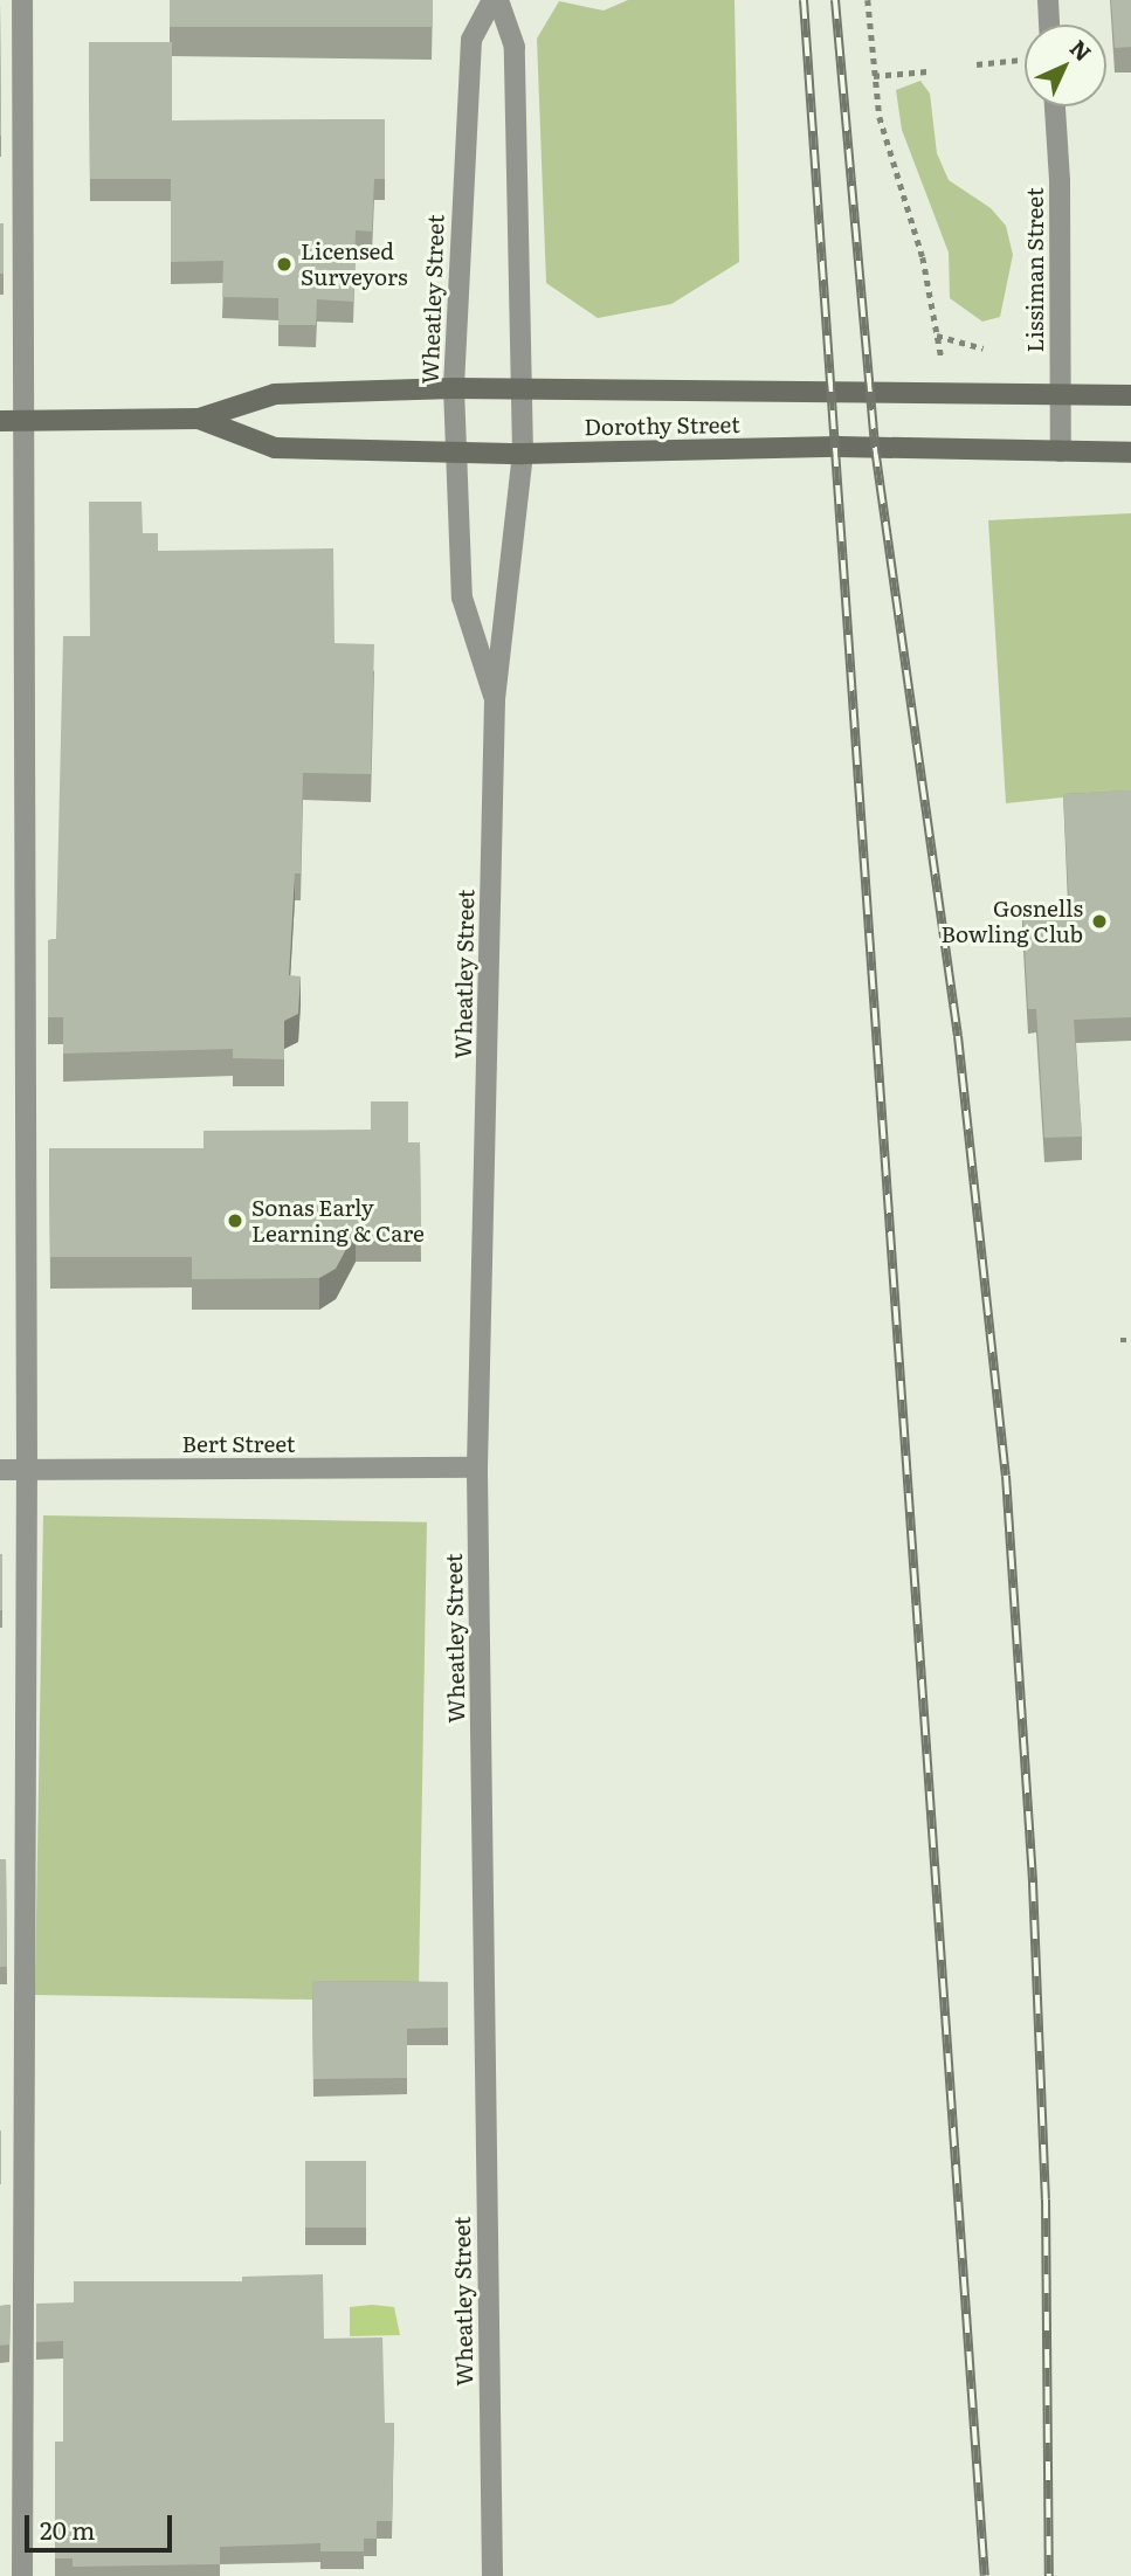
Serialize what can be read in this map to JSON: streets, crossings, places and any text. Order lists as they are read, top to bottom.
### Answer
{
  "streets": {
    "main road": ["Dorothy Street"],
    "street": ["Lissiman Street", "Wheatley Street", "Bert Street"]
  },
  "crossings": [
    ["Lissiman Street", "Dorothy Street"],
    ["Wheatley Street", "Dorothy Street"],
    ["Wheatley Street", "Bert Street"]
  ],
  "places": ["Licensed Surveyors", "Gosnells Bowling Club", "Sonas Early Learning & Care"],
  "scale_bar": "20 m",
  "north": "top right"
}
